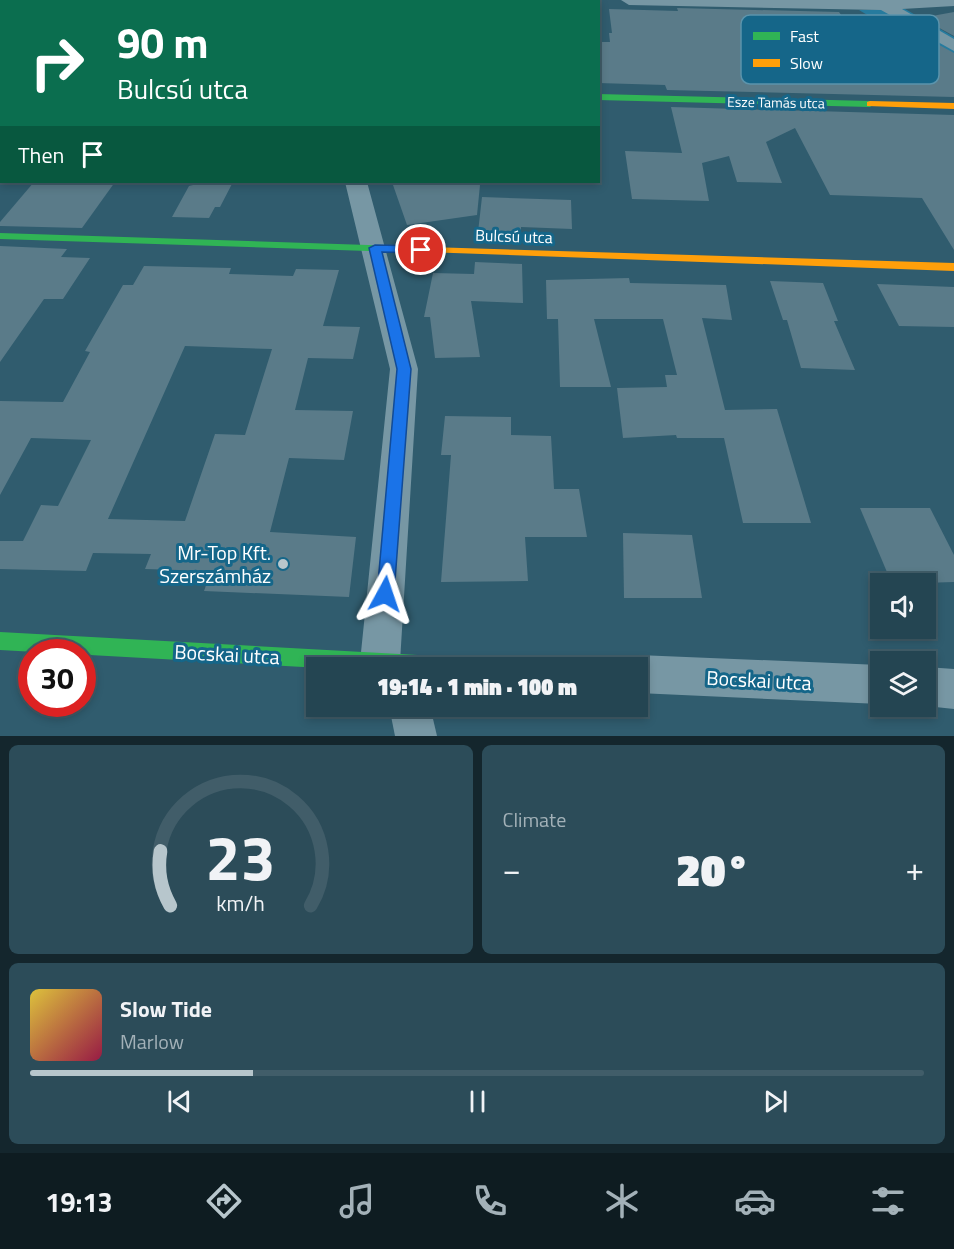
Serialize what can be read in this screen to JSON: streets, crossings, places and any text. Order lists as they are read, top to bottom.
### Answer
{
  "streets": {
    "street": ["Esze Tamás utca", "Bulcsú utca", "Bocskai utca"]
  },
  "places": ["Mr-Top Kft. Szerszámház"],
  "legend": ["Fast", "Slow"],
  "page": {
    "turn": ["90 m", "Bulcsú utca"],
    "then": "Then",
    "limit": "30",
    "trip": "19:14 · 1 min · 100 m",
    "tile": "Climate",
    "heat": ["−", "20°", "+"],
    "song": ["Slow Tide", "Marlow"],
    "tabs": "19:13",
    "gauge": ["23", "km/h"]
  }
}
